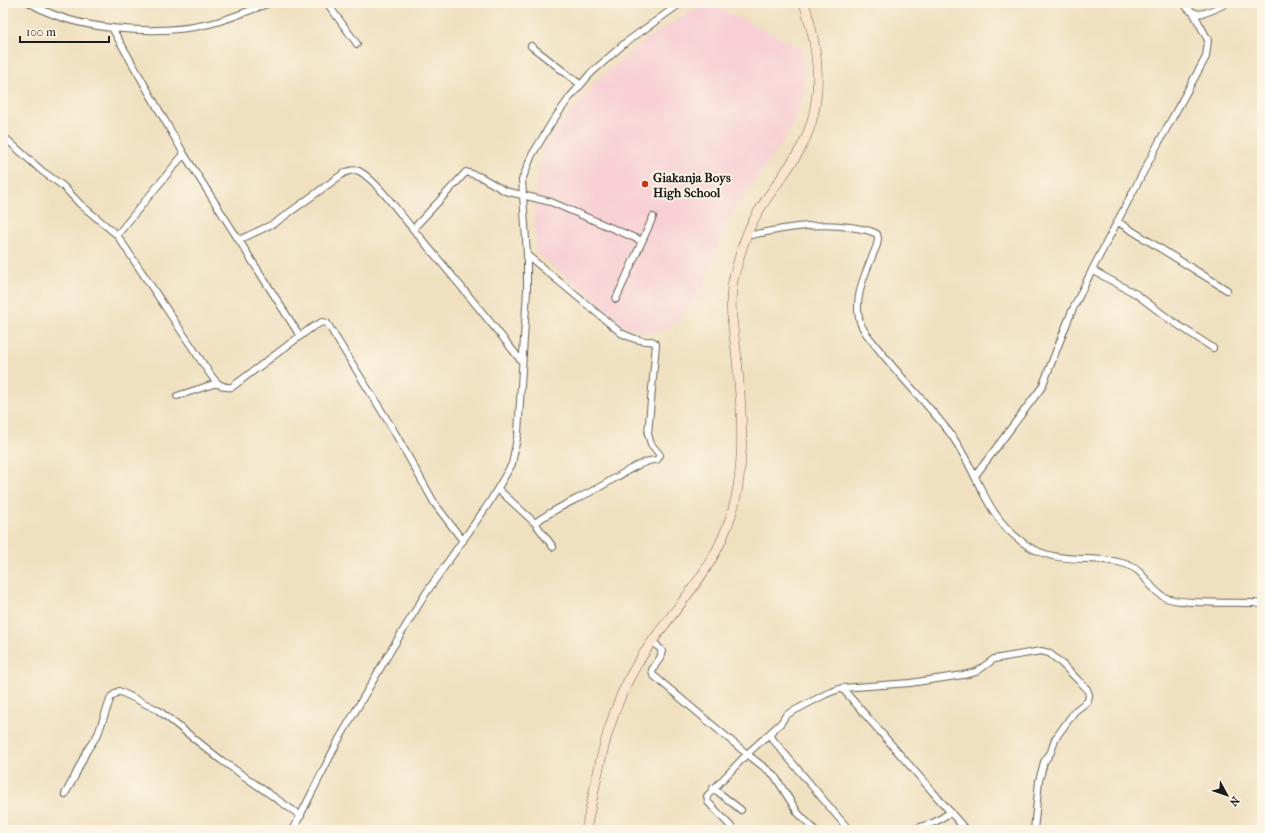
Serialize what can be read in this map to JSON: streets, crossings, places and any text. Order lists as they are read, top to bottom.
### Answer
{
  "places": ["Giakanja Boys High School"],
  "scale_bar": "100 m",
  "north": "bottom right"
}
